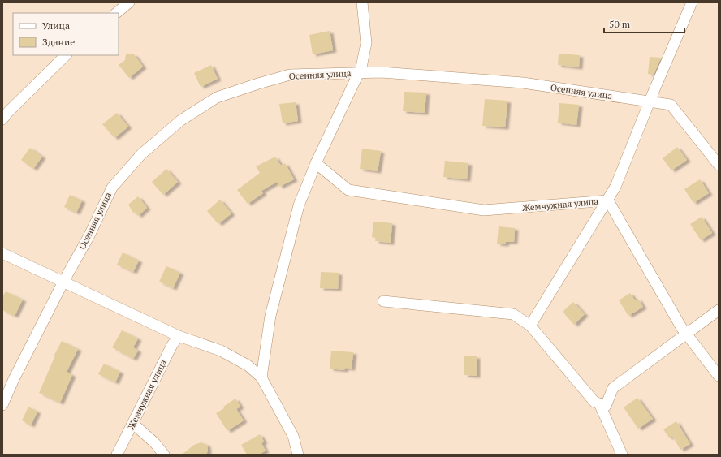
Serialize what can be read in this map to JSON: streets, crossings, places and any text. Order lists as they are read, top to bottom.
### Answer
{
  "streets": {
    "street": ["Осенняя улица", "Жемчужная улица"]
  },
  "legend": ["Улица", "Здание"],
  "scale_bar": "50 m"
}
